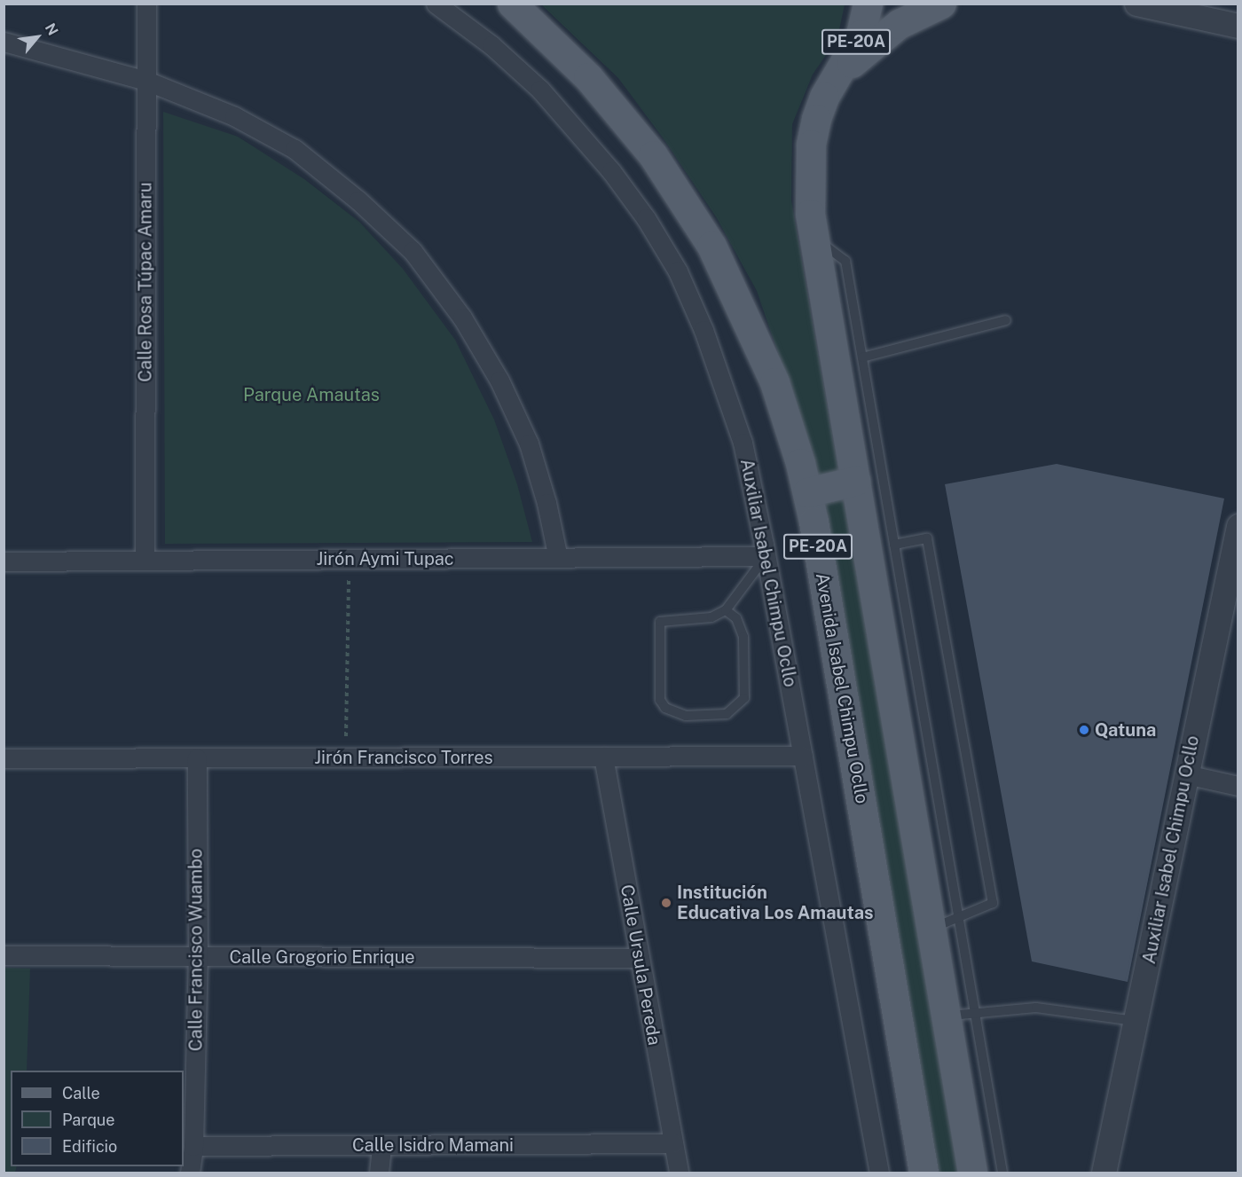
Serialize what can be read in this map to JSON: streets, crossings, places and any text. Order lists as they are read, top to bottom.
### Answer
{
  "streets": {
    "main road": ["PE-20A", "Avenida Isabel Chimpu Ocllo"],
    "street": [
      "Calle Rosa Túpac Amaru",
      "Jirón Aymi Tupac",
      "Auxiliar Isabel Chimpu Ocllo",
      "Jirón Francisco Torres",
      "Calle Francisco Wuambo",
      "Calle Grogorio Enrique",
      "Calle Ursula Pereda",
      "Calle Isidro Mamani"
    ]
  },
  "crossings": [
    ["Calle Rosa Túpac Amaru", "Jirón Aymi Tupac"],
    ["Jirón Aymi Tupac", "Auxiliar Isabel Chimpu Ocllo"],
    ["Auxiliar Isabel Chimpu Ocllo", "Jirón Francisco Torres"],
    ["Jirón Francisco Torres", "Calle Francisco Wuambo"],
    ["Jirón Francisco Torres", "Calle Ursula Pereda"],
    ["Calle Francisco Wuambo", "Calle Grogorio Enrique"],
    ["Calle Francisco Wuambo", "Calle Isidro Mamani"],
    ["Calle Grogorio Enrique", "Calle Ursula Pereda"],
    ["Calle Ursula Pereda", "Calle Isidro Mamani"]
  ],
  "parks": ["Parque Amautas"],
  "places": ["Qatuna", "Institución Educativa Los Amautas"],
  "legend": ["Calle", "Parque", "Edificio"],
  "north": "top right"
}
